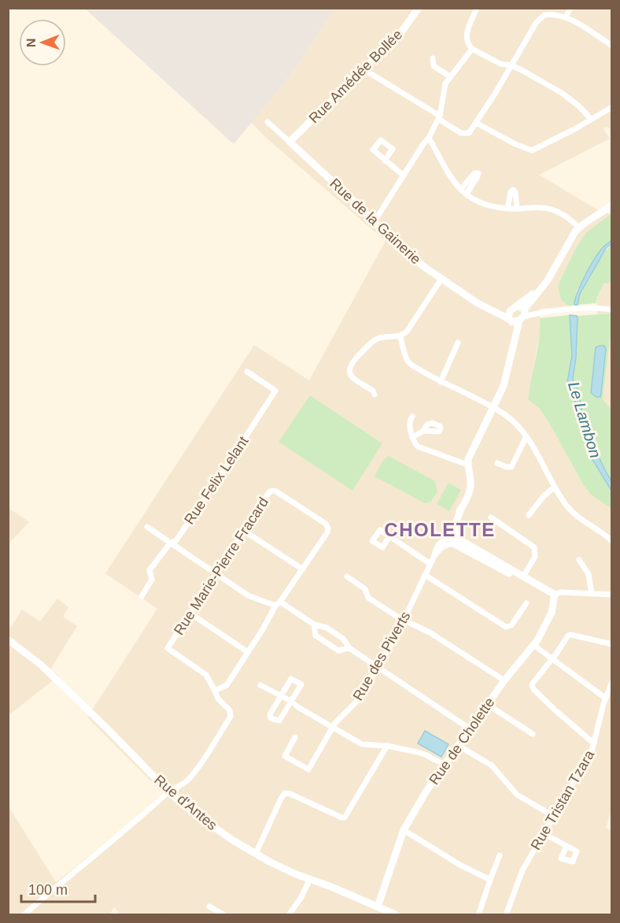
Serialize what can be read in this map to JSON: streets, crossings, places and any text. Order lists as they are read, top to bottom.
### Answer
{
  "streets": {
    "street": [
      "Rue Amédée Bollée",
      "Rue de la Gainerie",
      "Rue Felix Lelant",
      "Rue Marie-Pierre Fracard",
      "Rue des Piverts",
      "Rue de Cholette",
      "Rue Tristan Tzara",
      "Rue d'Antes"
    ]
  },
  "crossings": [
    ["Rue Amédée Bollée", "Rue de la Gainerie"],
    ["Rue Marie-Pierre Fracard", "Rue d'Antes"],
    ["Rue de Cholette", "Rue d'Antes"]
  ],
  "districts": ["CHOLETTE"],
  "water": ["Le Lambon"],
  "scale_bar": "100 m",
  "north": "left"
}
